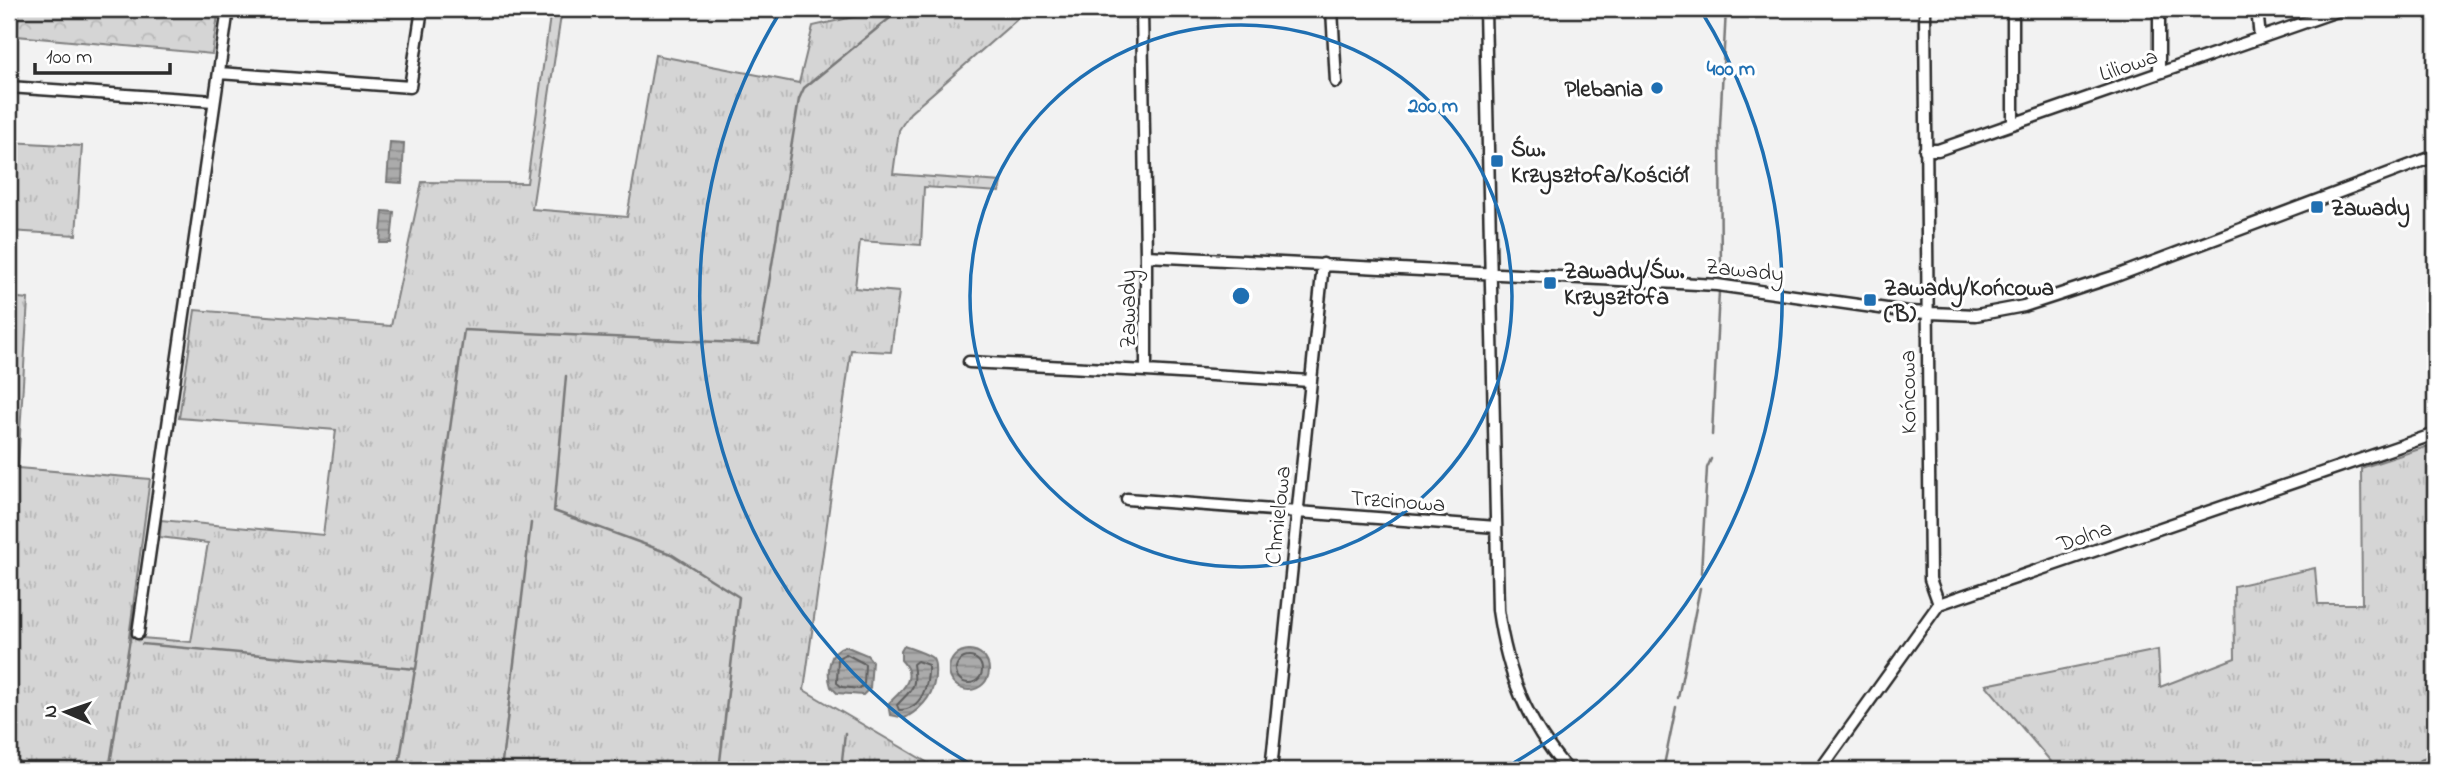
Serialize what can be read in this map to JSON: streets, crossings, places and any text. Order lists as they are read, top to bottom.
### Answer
{
  "streets": {
    "street": [
      "Liliowa",
      "Zawady",
      "Końcowa",
      "Trzcinowa",
      "Chmielowa",
      "Dolna"
    ]
  },
  "crossings": [
    ["Liliowa", "Końcowa"],
    ["Zawady", "Końcowa"],
    ["Zawady", "Chmielowa"],
    ["Końcowa", "Dolna"],
    ["Trzcinowa", "Chmielowa"]
  ],
  "places": {
    "other": ["Plebania"],
    "transit": [
      "Św. Krzysztofa/Kościół",
      "Zawady",
      "Zawady/Św. Krzysztofa",
      "Zawady/Końcowa (B)"
    ]
  },
  "scale_bar": "100 m",
  "north": "left",
  "rings": ["400 m", "200 m"]
}
